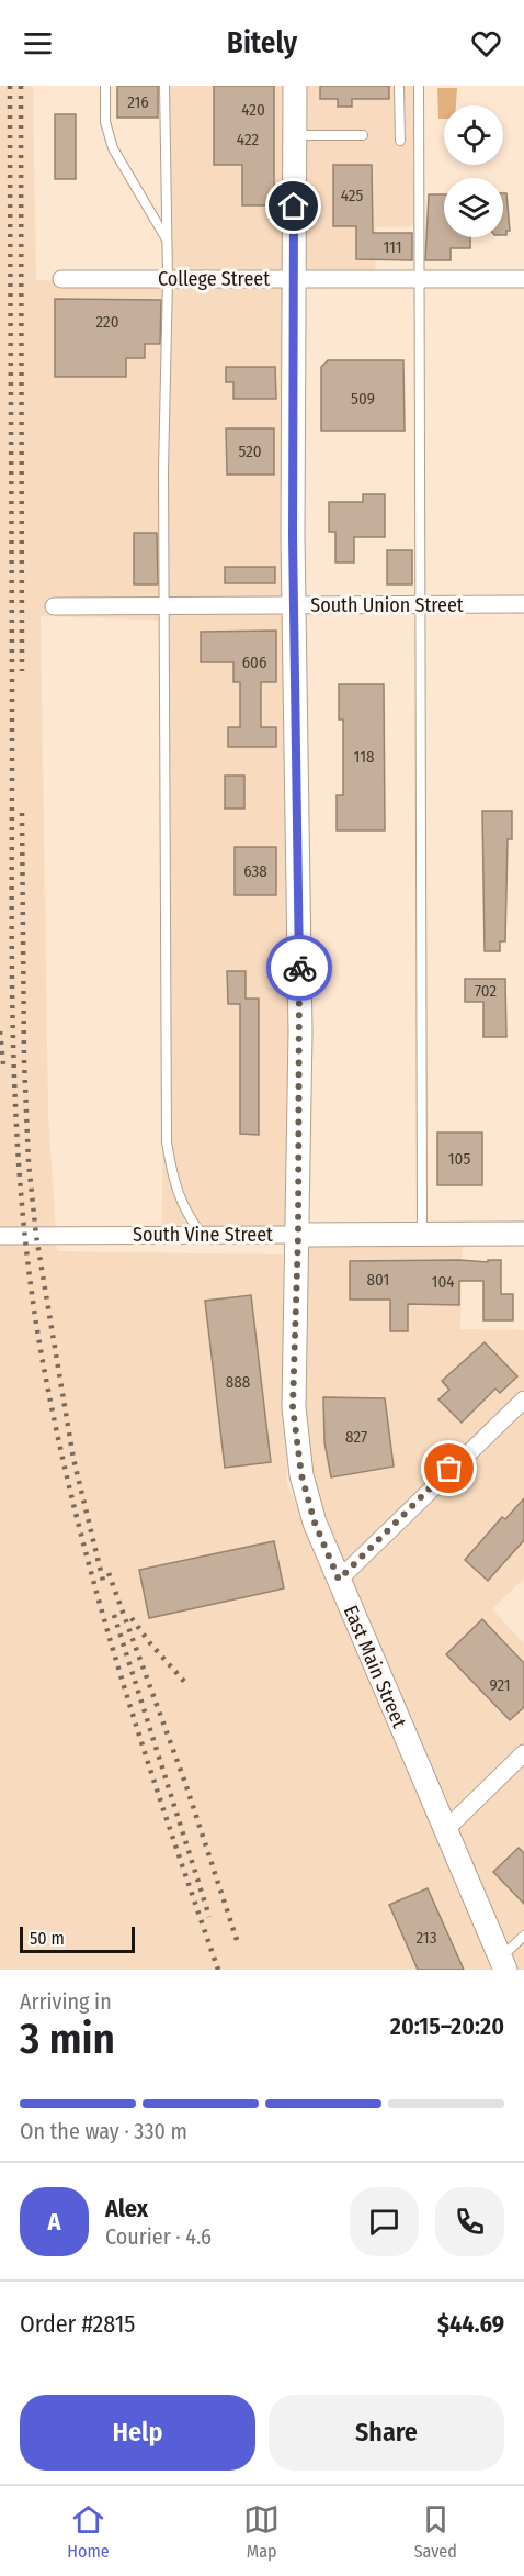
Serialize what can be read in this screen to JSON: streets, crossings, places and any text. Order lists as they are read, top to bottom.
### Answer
{
  "streets": {
    "main road": ["South Vine Street", "East Main Street"],
    "street": ["College Street", "South Union Street"]
  },
  "crossings": [
    ["College Street", "East Main Street"],
    ["South Union Street", "East Main Street"],
    ["South Vine Street", "East Main Street"]
  ],
  "house_numbers": [
    "216",
    "420",
    "422",
    "425",
    "111",
    "220",
    "509",
    "520",
    "606",
    "118",
    "638",
    "702",
    "105",
    "801",
    "104",
    "888",
    "827",
    "921",
    "213"
  ],
  "scale_bar": "50 m",
  "page": {
    "header": "Bitely",
    "scale": "50 m",
    "heading": ["3 min", "Arriving in", "20:15–20:20"],
    "panel": [
      "Alex",
      "Courier · 4.6",
      "Order #2815",
      "$44.69"
    ],
    "bar": "On the way · 330 m",
    "round": "A",
    "buttons": ["Help", "Share"],
    "tabs": ["Home", "Map", "Saved"]
  }
}
